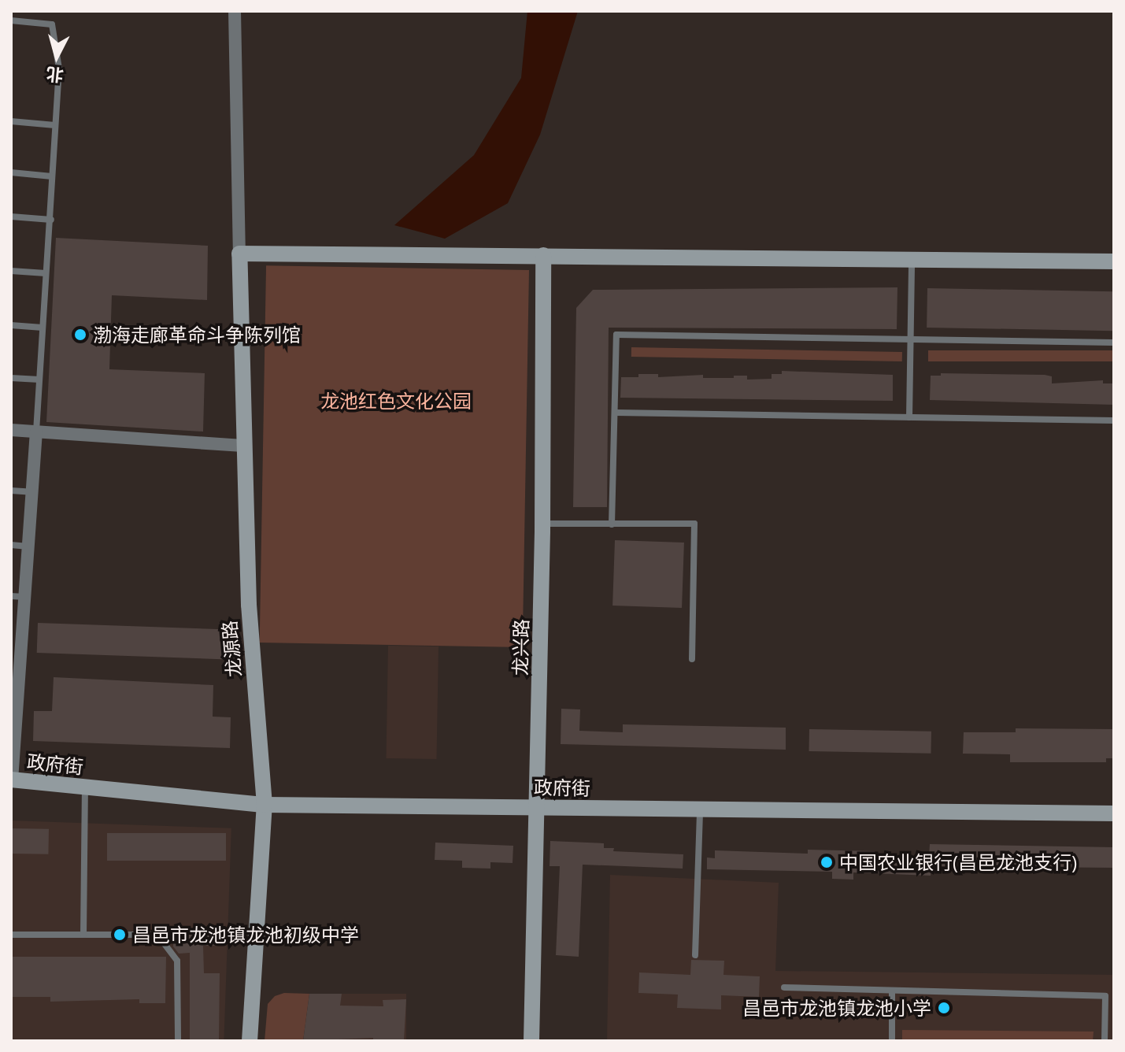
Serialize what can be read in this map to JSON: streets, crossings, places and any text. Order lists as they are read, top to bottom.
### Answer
{
  "streets": {
    "street": ["龙兴路", "龙源路", "政府街"]
  },
  "crossings": [
    ["龙兴路", "政府街"],
    ["龙源路", "政府街"]
  ],
  "parks": ["龙池红色文化公园"],
  "places": [
    "渤海走廊革命斗争陈列馆",
    "中国农业银行(昌邑龙池支行)",
    "昌邑市龙池镇龙池初级中学",
    "昌邑市龙池镇龙池小学"
  ],
  "north": "bottom"
}
